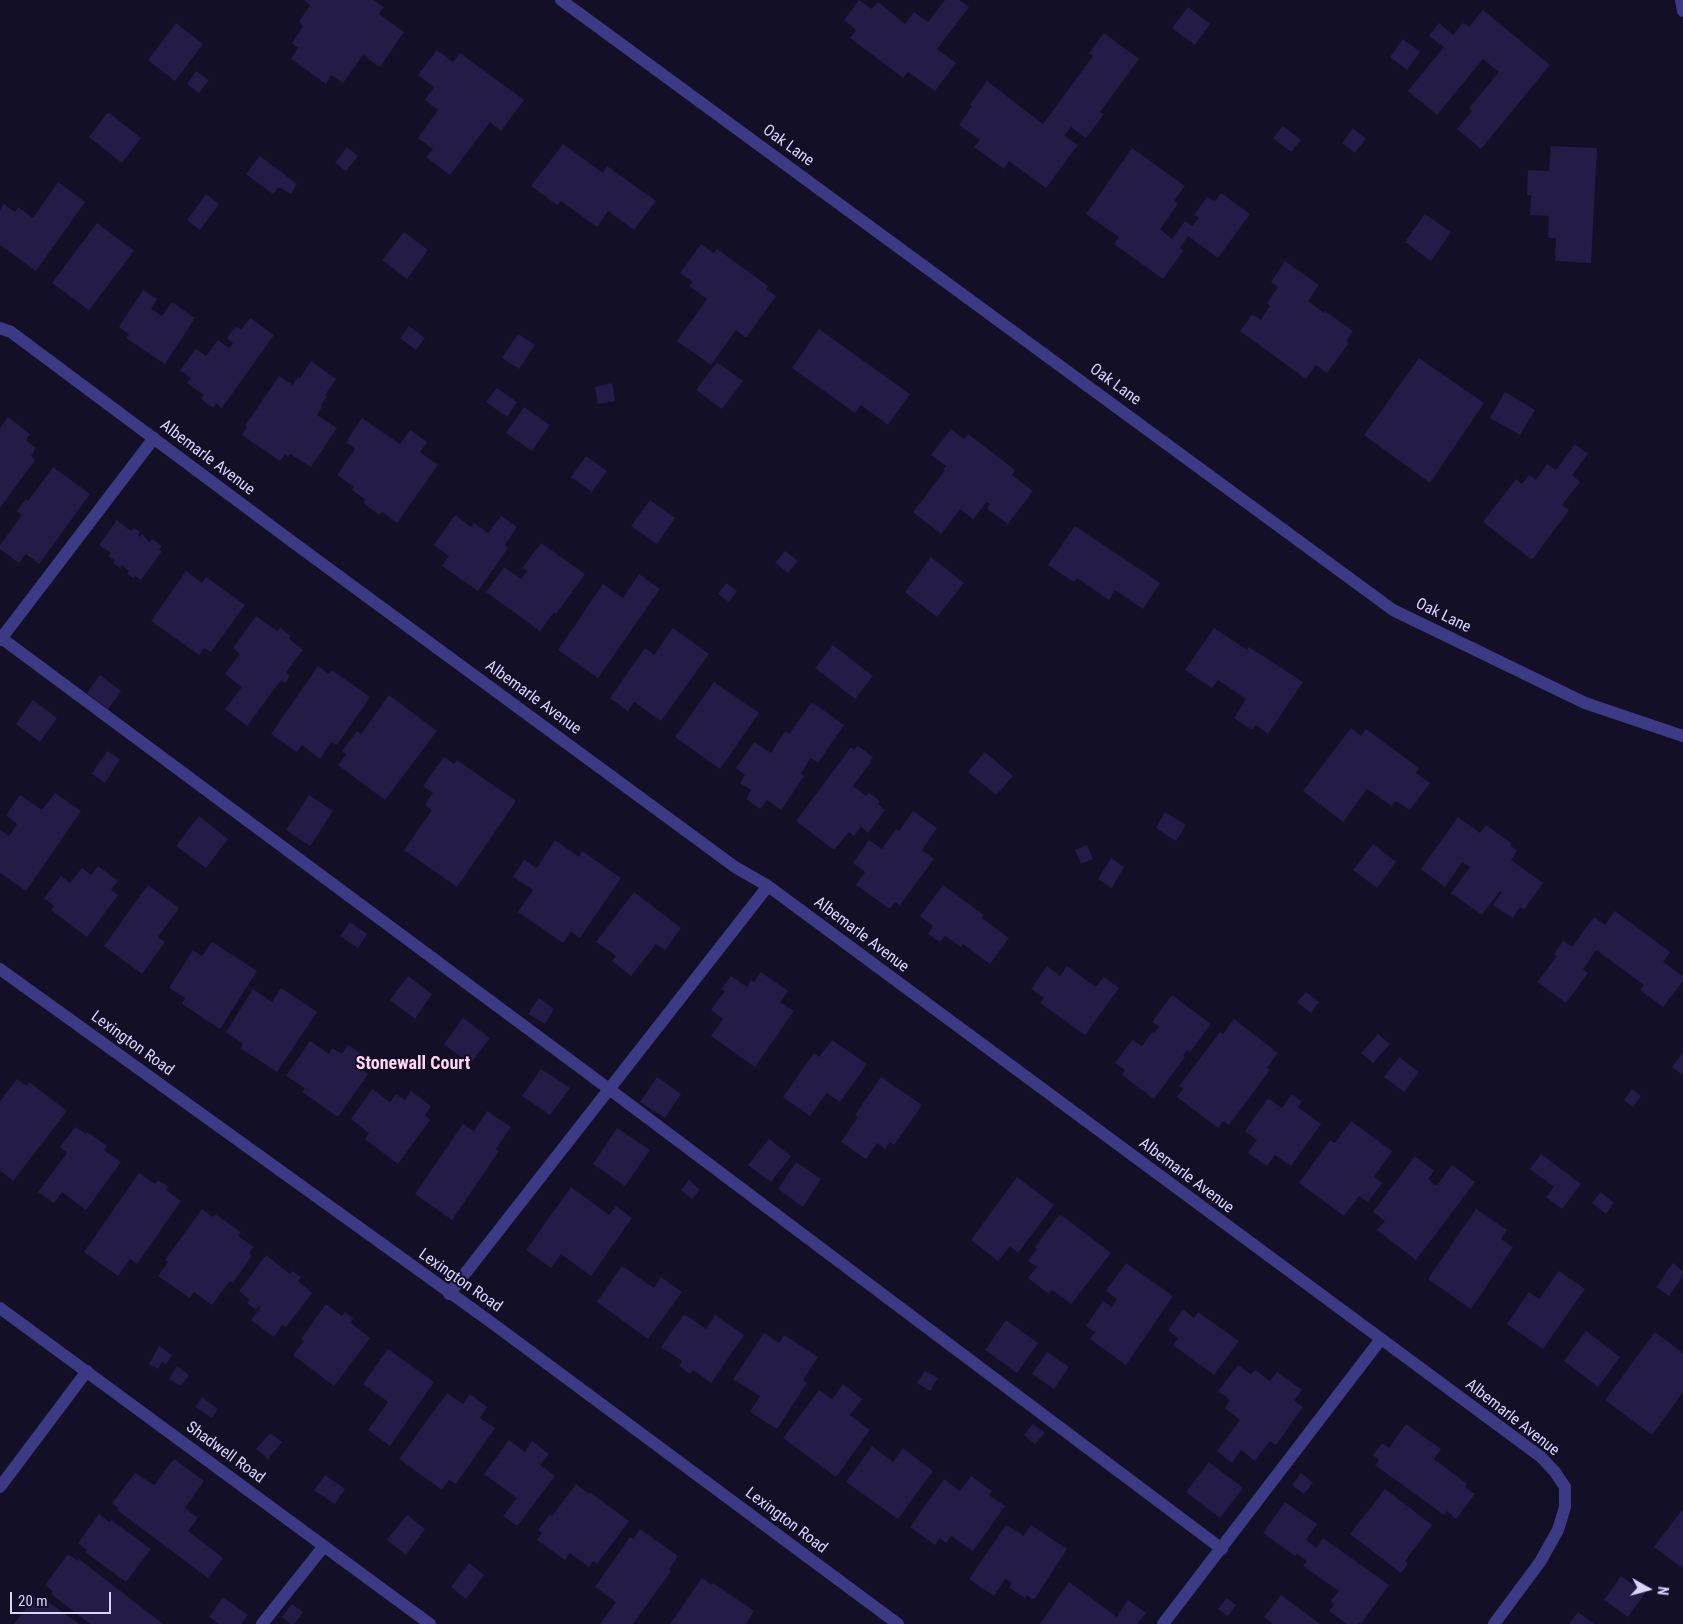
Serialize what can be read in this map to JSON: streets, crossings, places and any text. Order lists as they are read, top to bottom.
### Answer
{
  "streets": {
    "street": [
      "Oak Lane",
      "Albemarle Avenue",
      "Lexington Road",
      "Shadwell Road"
    ]
  },
  "districts": ["Stonewall Court"],
  "scale_bar": "20 m",
  "north": "right"
}
